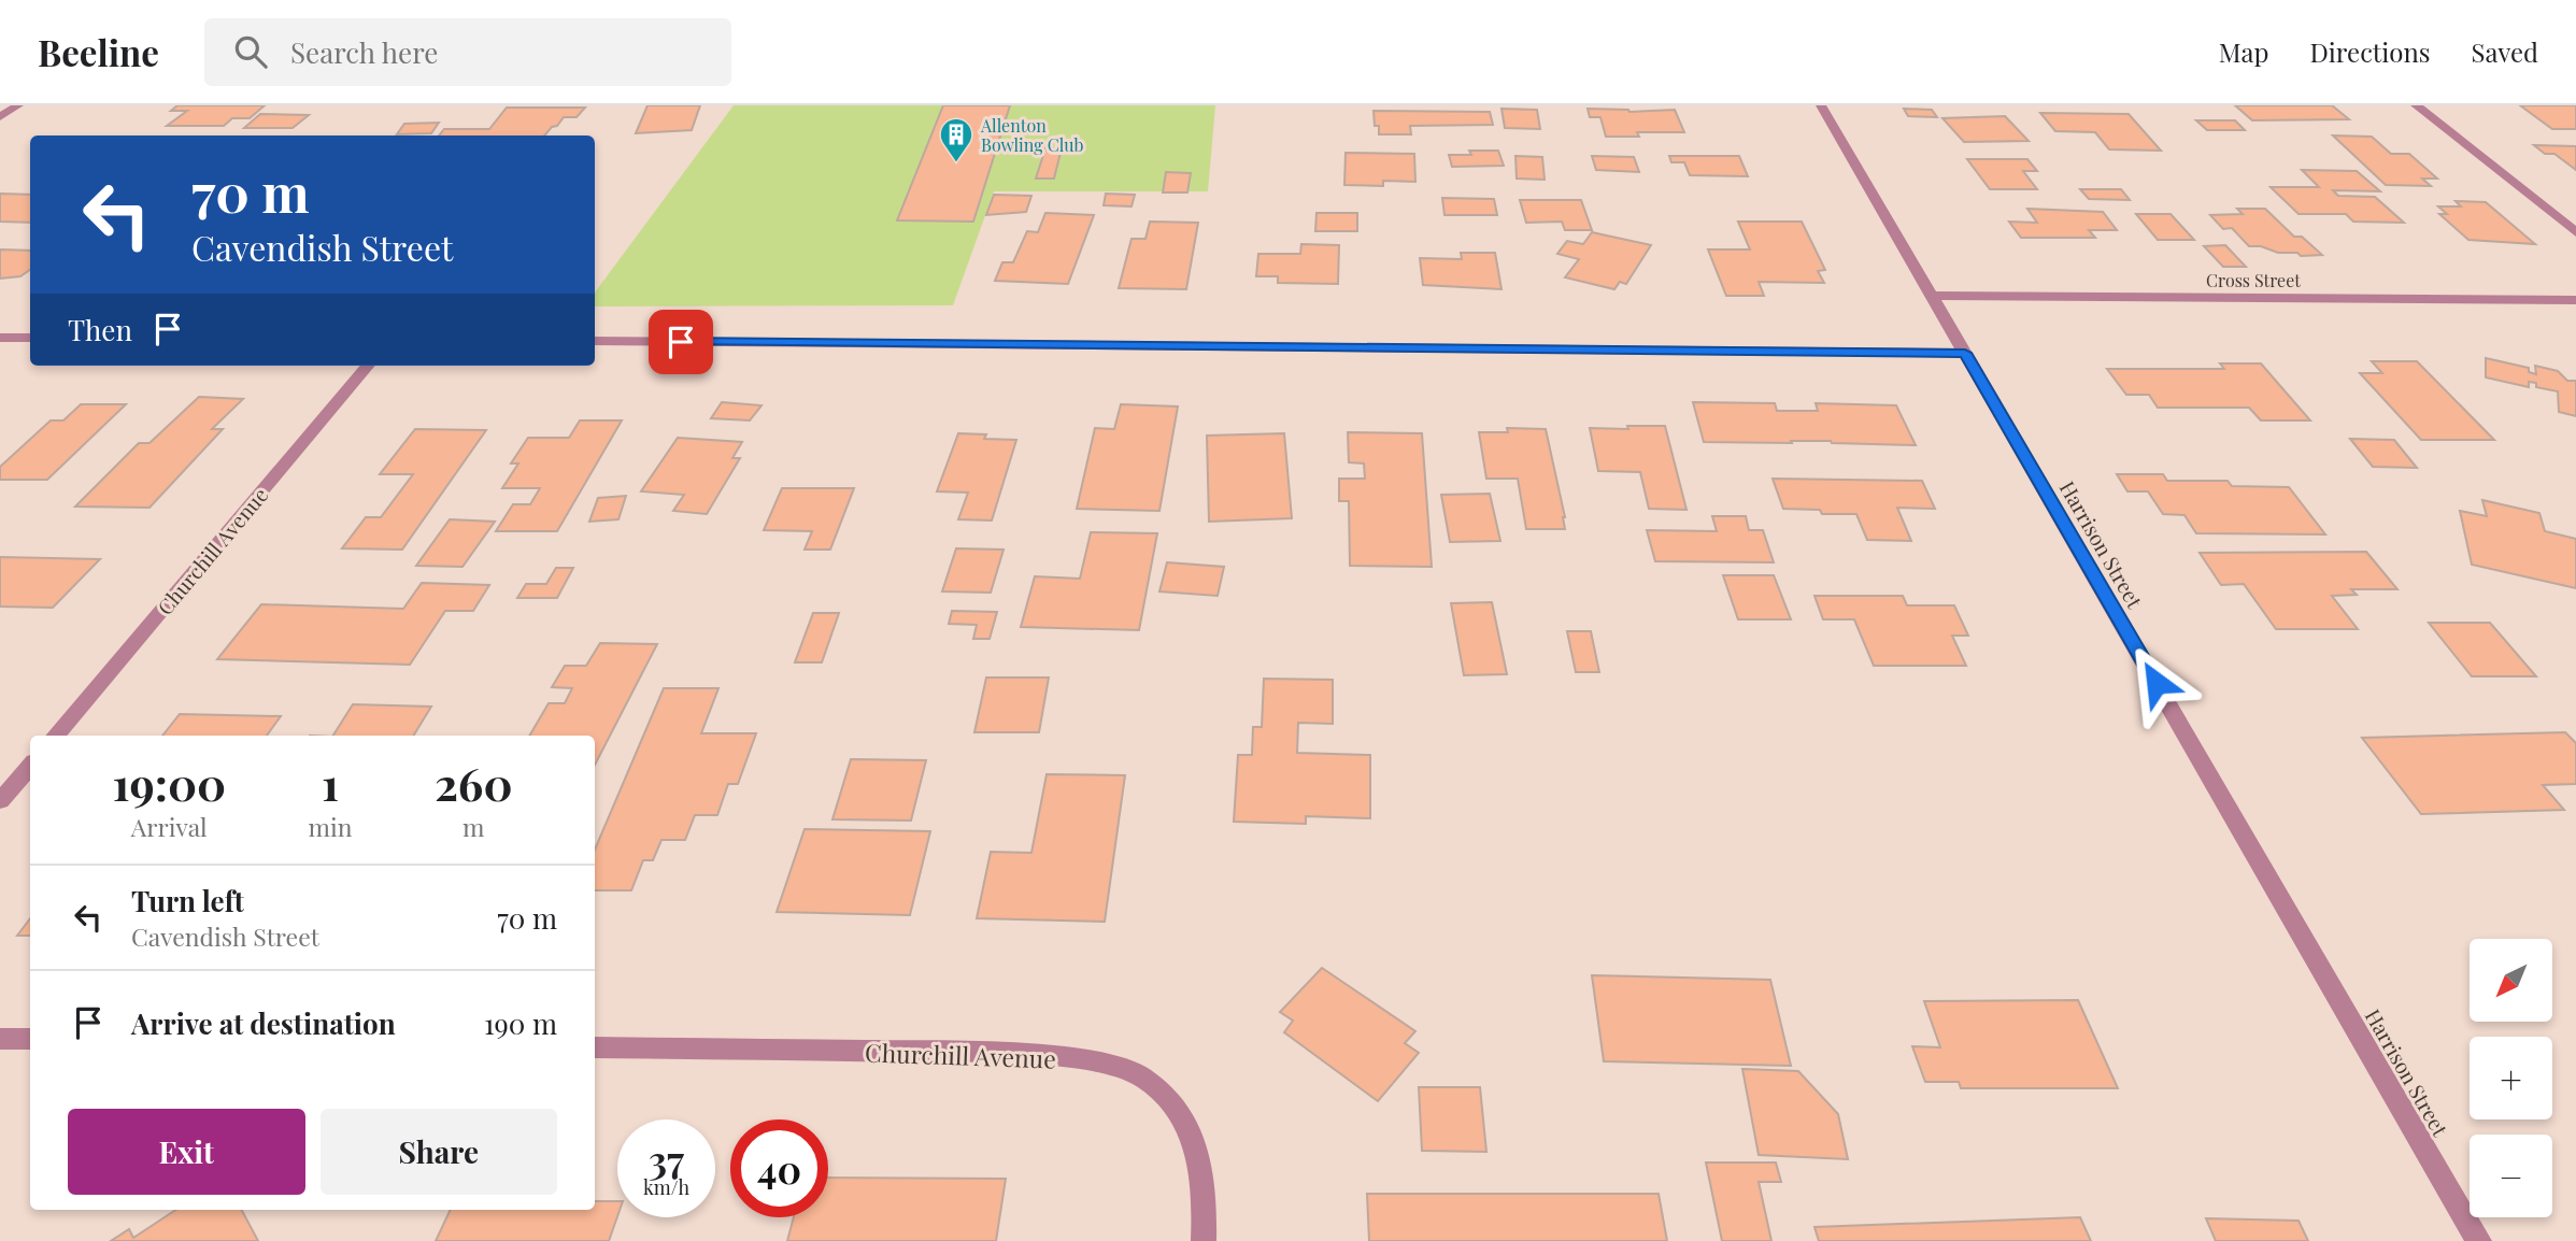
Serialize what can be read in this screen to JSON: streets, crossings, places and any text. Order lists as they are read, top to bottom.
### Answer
{
  "streets": {
    "street": ["Cross Street", "Harrison Street", "Churchill Avenue"]
  },
  "crossings": [
    ["Cross Street", "Harrison Street"]
  ],
  "places": {
    "building": ["Allenton Bowling Club"]
  },
  "north": "bottom left",
  "page": {
    "header": "Beeline",
    "search": "Search here",
    "nav": ["Map", "Directions", "Saved"],
    "turn": ["70 m", "Cavendish Street"],
    "then": "Then",
    "eta": [
      "19:00",
      "Arrival",
      "1",
      "min",
      "260",
      "m"
    ],
    "list": [
      {
        "name": "Turn left",
        "note": "Cavendish Street",
        "value": "70 m"
      },
      {
        "name": "Arrive at destination",
        "value": "190 m"
      }
    ],
    "map_buttons": ["+", "−"],
    "buttons": ["Exit", "Share"],
    "speed": "37 km/h",
    "limit": "40"
  }
}
